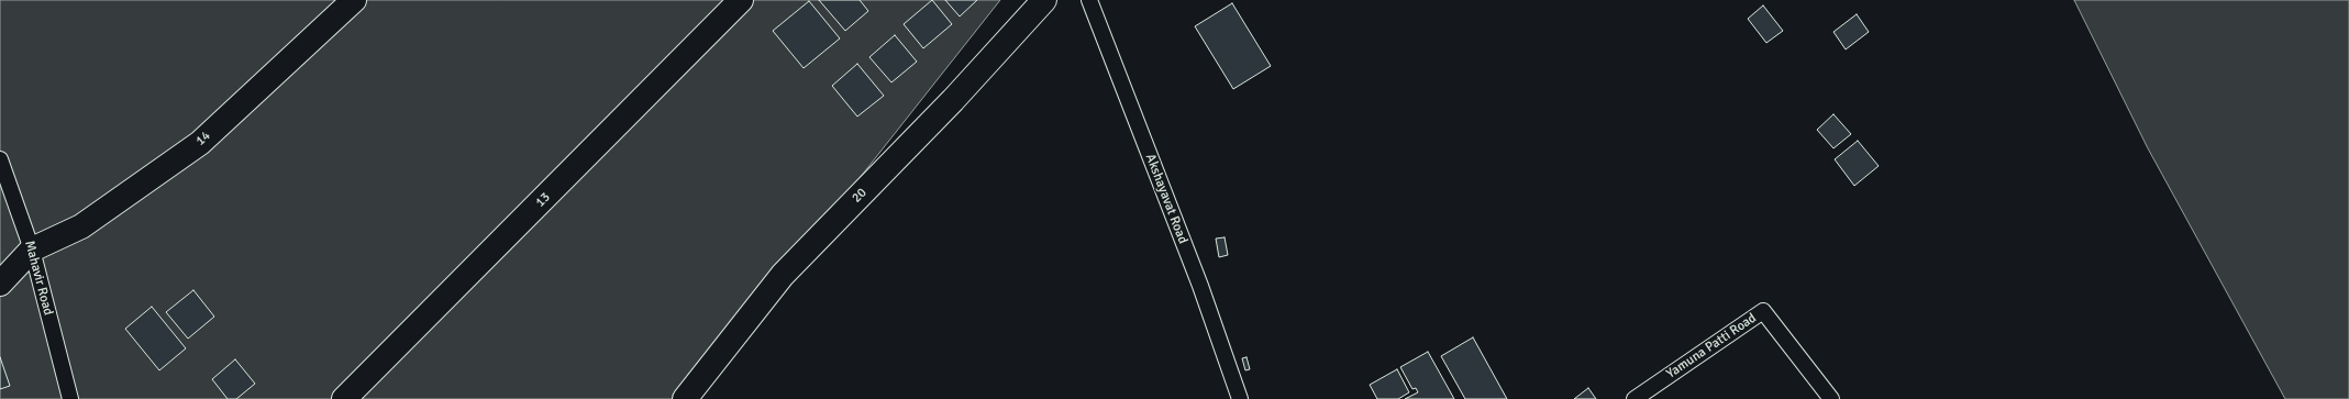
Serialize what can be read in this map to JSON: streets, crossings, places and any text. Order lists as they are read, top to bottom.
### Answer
{
  "streets": {
    "street": ["14", "20", "13"],
    "lane": ["Akshayavat Road", "Mahavir Road", "Yamuna Patti Road"]
  },
  "crossings": [
    ["14", "Mahavir Road"]
  ]
}
